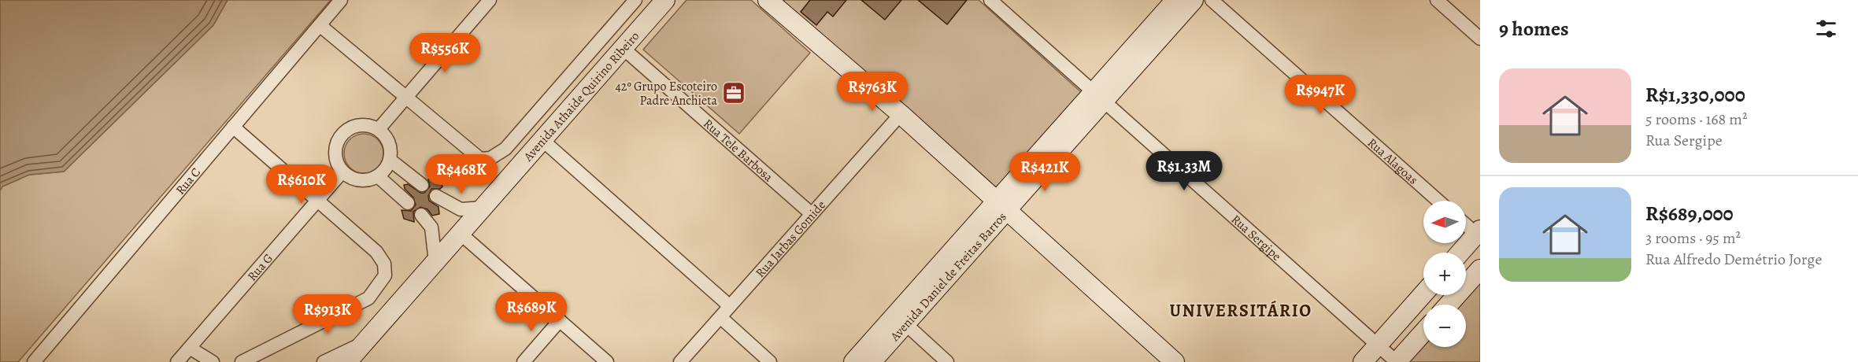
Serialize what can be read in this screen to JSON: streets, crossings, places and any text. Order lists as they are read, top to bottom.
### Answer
{
  "streets": {
    "street": [
      "Avenida Athaide Quirino Ribeiro",
      "Rua Tele Barbosa",
      "Rua Alagoas",
      "Rua C",
      "Rua Sergipe",
      "Rua Jarbas Gomide",
      "Rua G",
      "Avenida Daniel de Freitas Barros"
    ]
  },
  "crossings": [
    ["Avenida Athaide Quirino Ribeiro", "Rua Tele Barbosa"],
    ["Rua Tele Barbosa", "Rua Jarbas Gomide"],
    ["Rua Sergipe", "Avenida Daniel de Freitas Barros"]
  ],
  "districts": ["UNIVERSITÁRIO"],
  "places": {
    "office": ["42º Grupo Escoteiro Padre Anchieta"]
  },
  "north": "left",
  "page": {
    "heading": "9 homes",
    "price": [
      "R$556K",
      "R$763K",
      "R$947K",
      "R$1.33M",
      "R$421K",
      "R$468K",
      "R$610K",
      "R$689K",
      "R$913K"
    ],
    "list": [
      {
        "name": "R$1,330,000",
        "note": "5 rooms · 168 m² · Rua Sergipe"
      },
      {
        "name": "R$689,000",
        "note": "3 rooms · 95 m² · Rua Alfredo Demétrio Jorge"
      }
    ],
    "map_buttons": ["+", "−"]
  }
}
